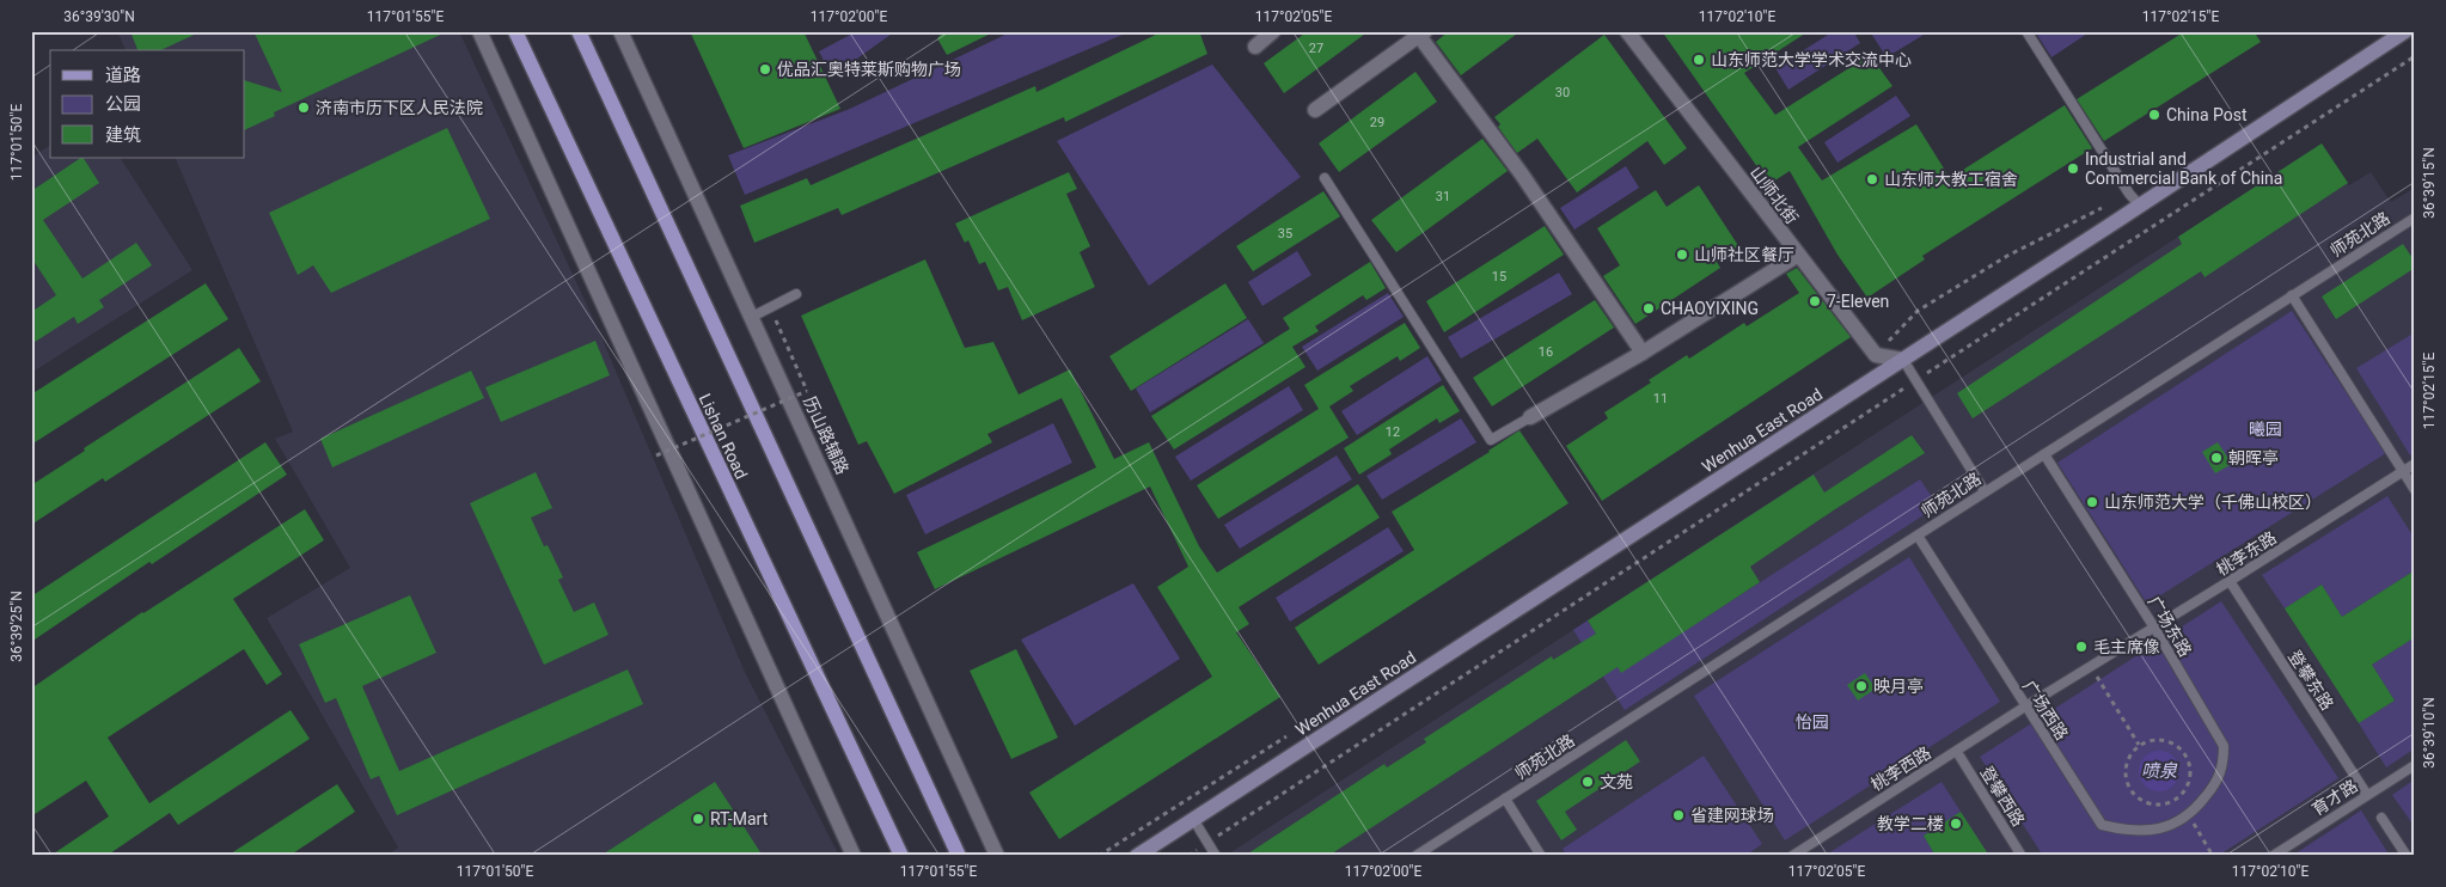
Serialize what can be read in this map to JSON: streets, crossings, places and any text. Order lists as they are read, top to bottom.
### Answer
{
  "streets": {
    "main road": ["Wenhua East Road", "Lishan Road"],
    "street": ["山师北街", "历山路辅路"],
    "lane": [
      "师苑北路",
      "桃李东路",
      "广场东路",
      "登攀东路",
      "广场西路",
      "桃李西路",
      "登攀西路",
      "育才路"
    ]
  },
  "crossings": [
    ["师苑北路", "广场东路"],
    ["师苑北路", "广场西路"],
    ["桃李东路", "广场东路"],
    ["桃李东路", "登攀东路"],
    ["桃李东路", "桃李西路"],
    ["广场东路", "广场西路"],
    ["登攀东路", "育才路"],
    ["广场西路", "桃李西路"],
    ["桃李西路", "登攀西路"]
  ],
  "water": ["喷泉"],
  "parks": ["曦园", "怡园"],
  "places": [
    "山东师范大学学术交流中心",
    "优品汇奥特莱斯购物广场",
    "济南市历下区人民法院",
    "China Post",
    "Industrial and Commercial Bank of China",
    "山东师大教工宿舍",
    "山师社区餐厅",
    "7-Eleven",
    "CHAOYIXING",
    "朝晖亭",
    "山东师范大学（千佛山校区）",
    "毛主席像",
    "映月亭",
    "文苑",
    "省建网球场",
    "RT-Mart",
    "教学二楼"
  ],
  "house_numbers": [
    "27",
    "30",
    "29",
    "31",
    "35",
    "15",
    "16",
    "11",
    "12"
  ],
  "legend": ["道路", "公园", "建筑"],
  "coordinates": [
    "36°39'30\"N",
    "117°01'55\"E",
    "117°02'00\"E",
    "117°02'05\"E",
    "117°02'10\"E",
    "117°02'15\"E",
    "117°01'50\"E",
    "36°39'15\"N",
    "36°39'25\"N",
    "36°39'10\"N"
  ]
}
